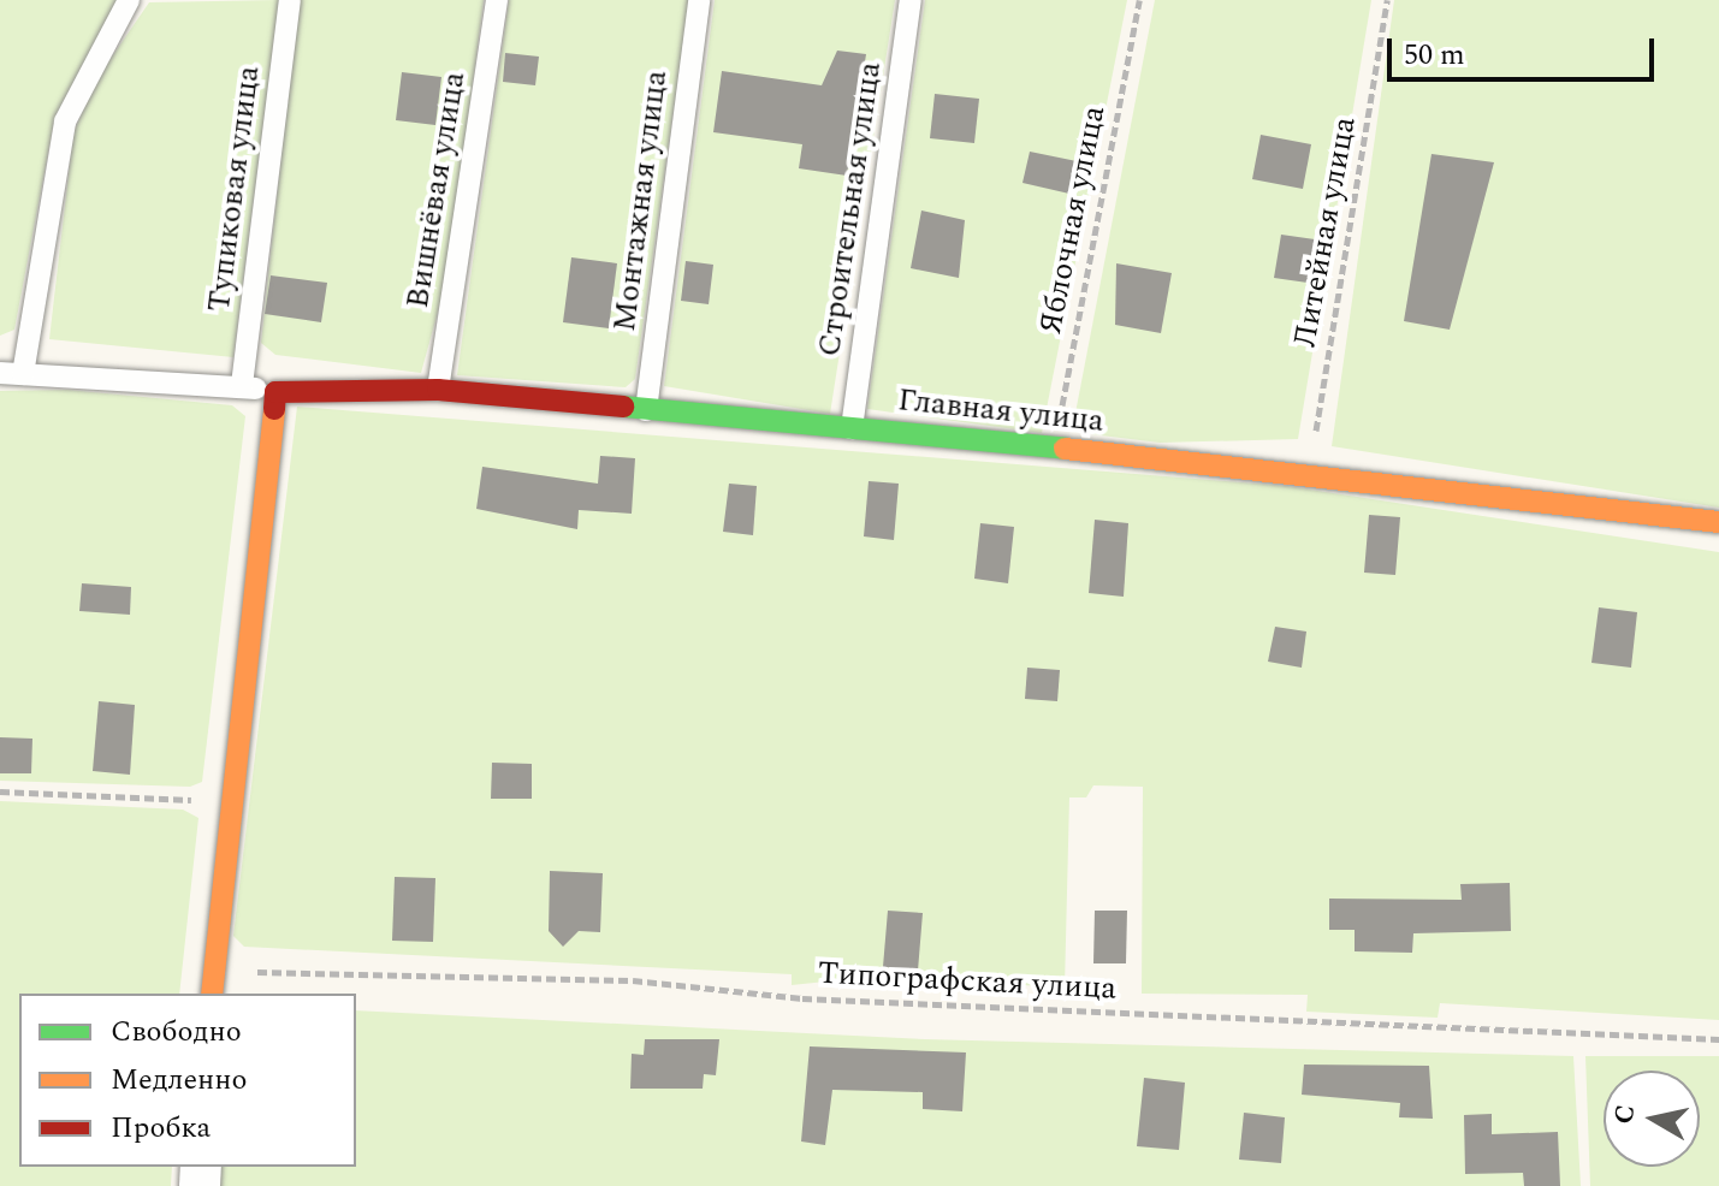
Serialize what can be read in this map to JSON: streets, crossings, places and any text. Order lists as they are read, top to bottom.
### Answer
{
  "streets": {
    "street": ["Главная улица"],
    "lane": [
      "Тупиковая улица",
      "Вишнёвая улица",
      "Монтажная улица",
      "Строительная улица"
    ],
    "path": ["Яблочная улица", "Литейная улица", "Типографская улица"]
  },
  "crossings": [
    ["Вишнёвая улица", "Главная улица"],
    ["Монтажная улица", "Главная улица"],
    ["Строительная улица", "Главная улица"],
    ["Яблочная улица", "Главная улица"],
    ["Литейная улица", "Главная улица"]
  ],
  "legend": ["Свободно", "Медленно", "Пробка"],
  "scale_bar": "50 m",
  "north": "left"
}
